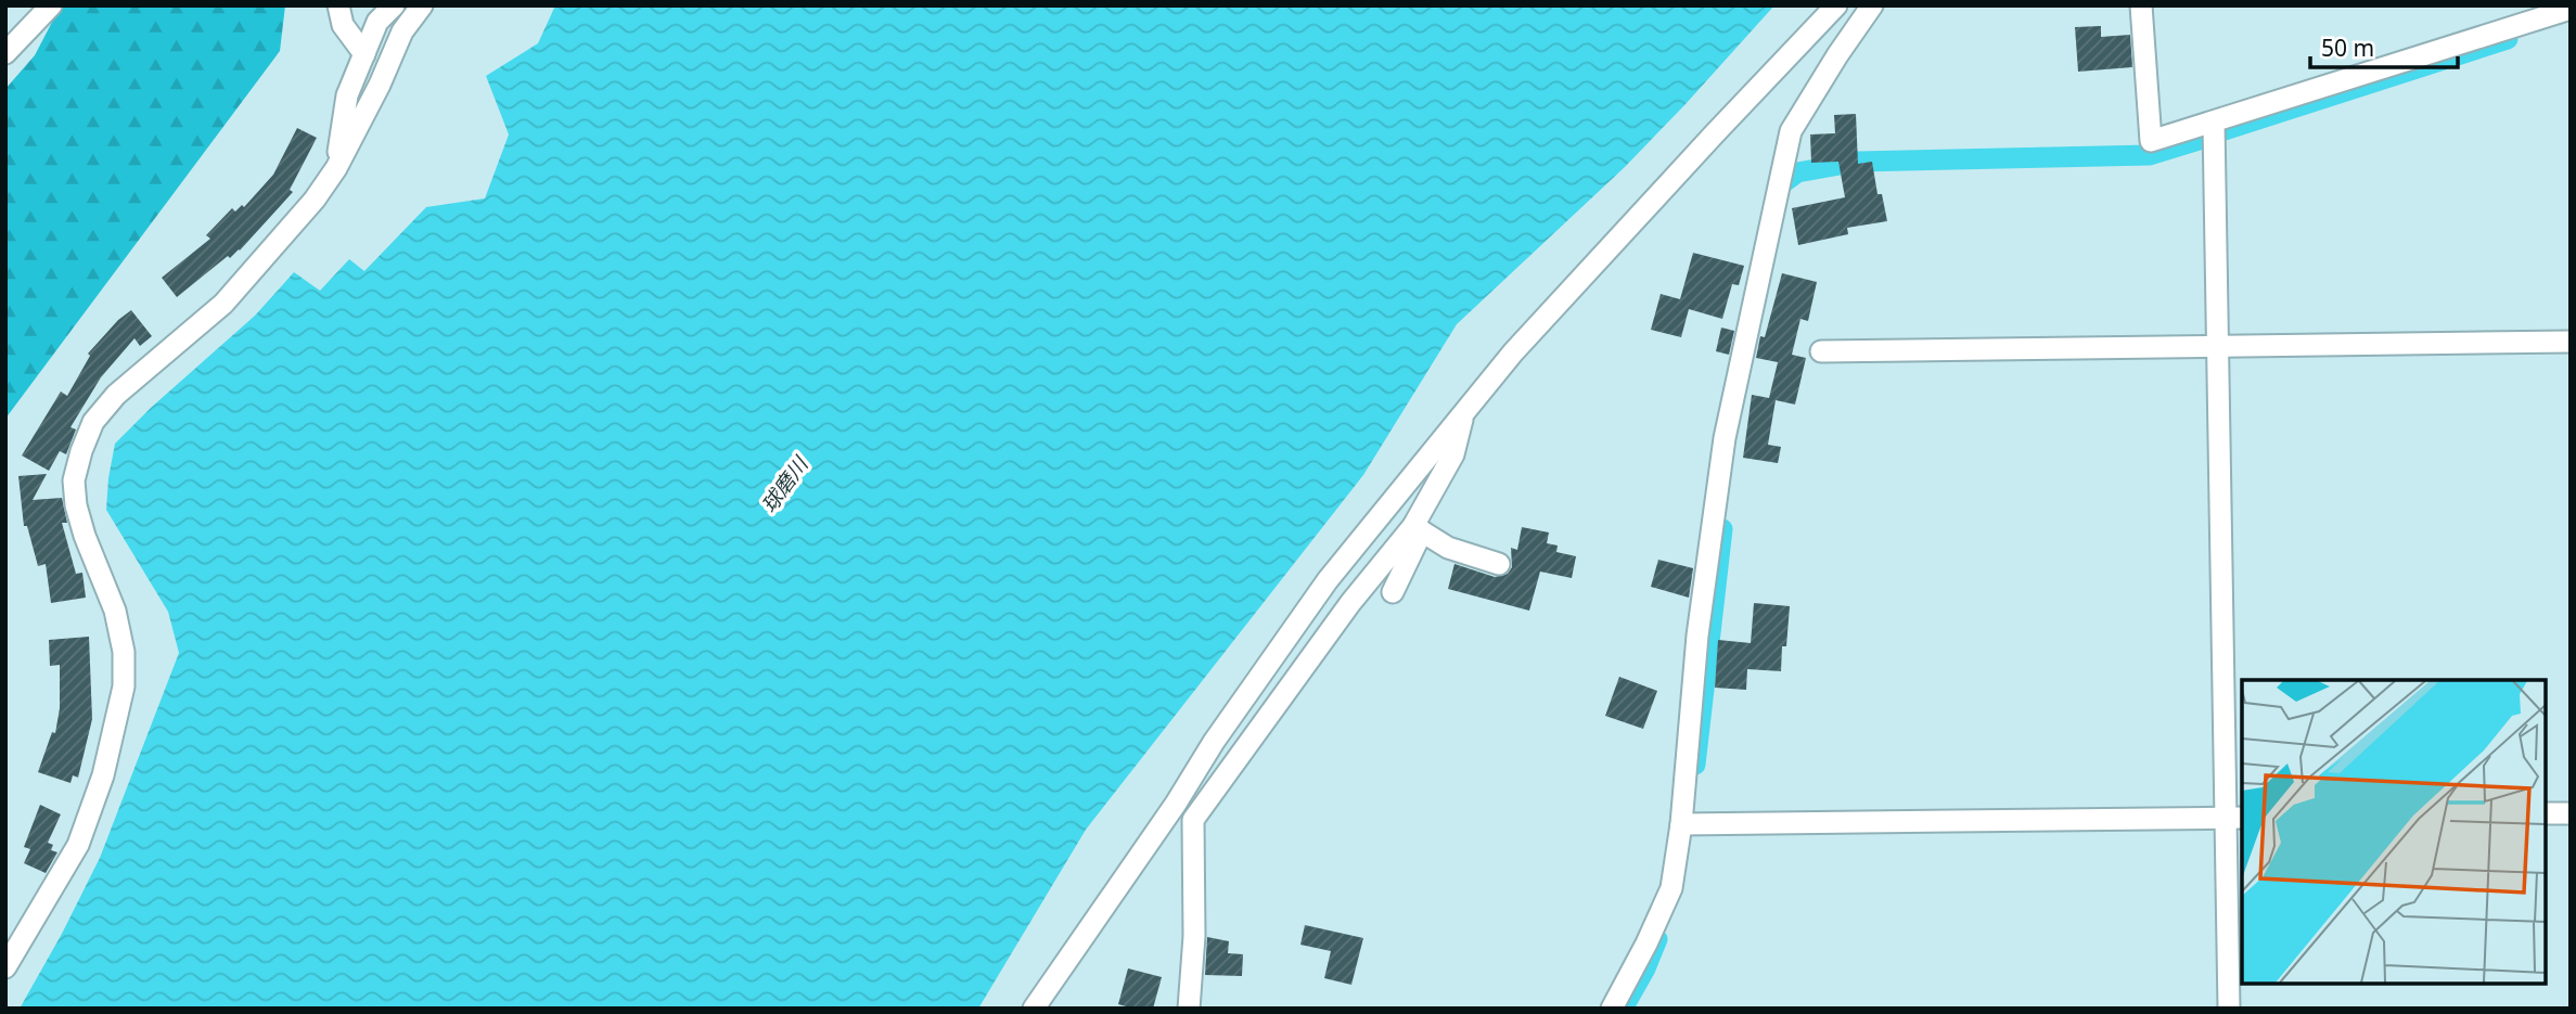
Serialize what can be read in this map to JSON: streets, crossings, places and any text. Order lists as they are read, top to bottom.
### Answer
{
  "water": ["球磨川"],
  "scale_bar": "50 m"
}
